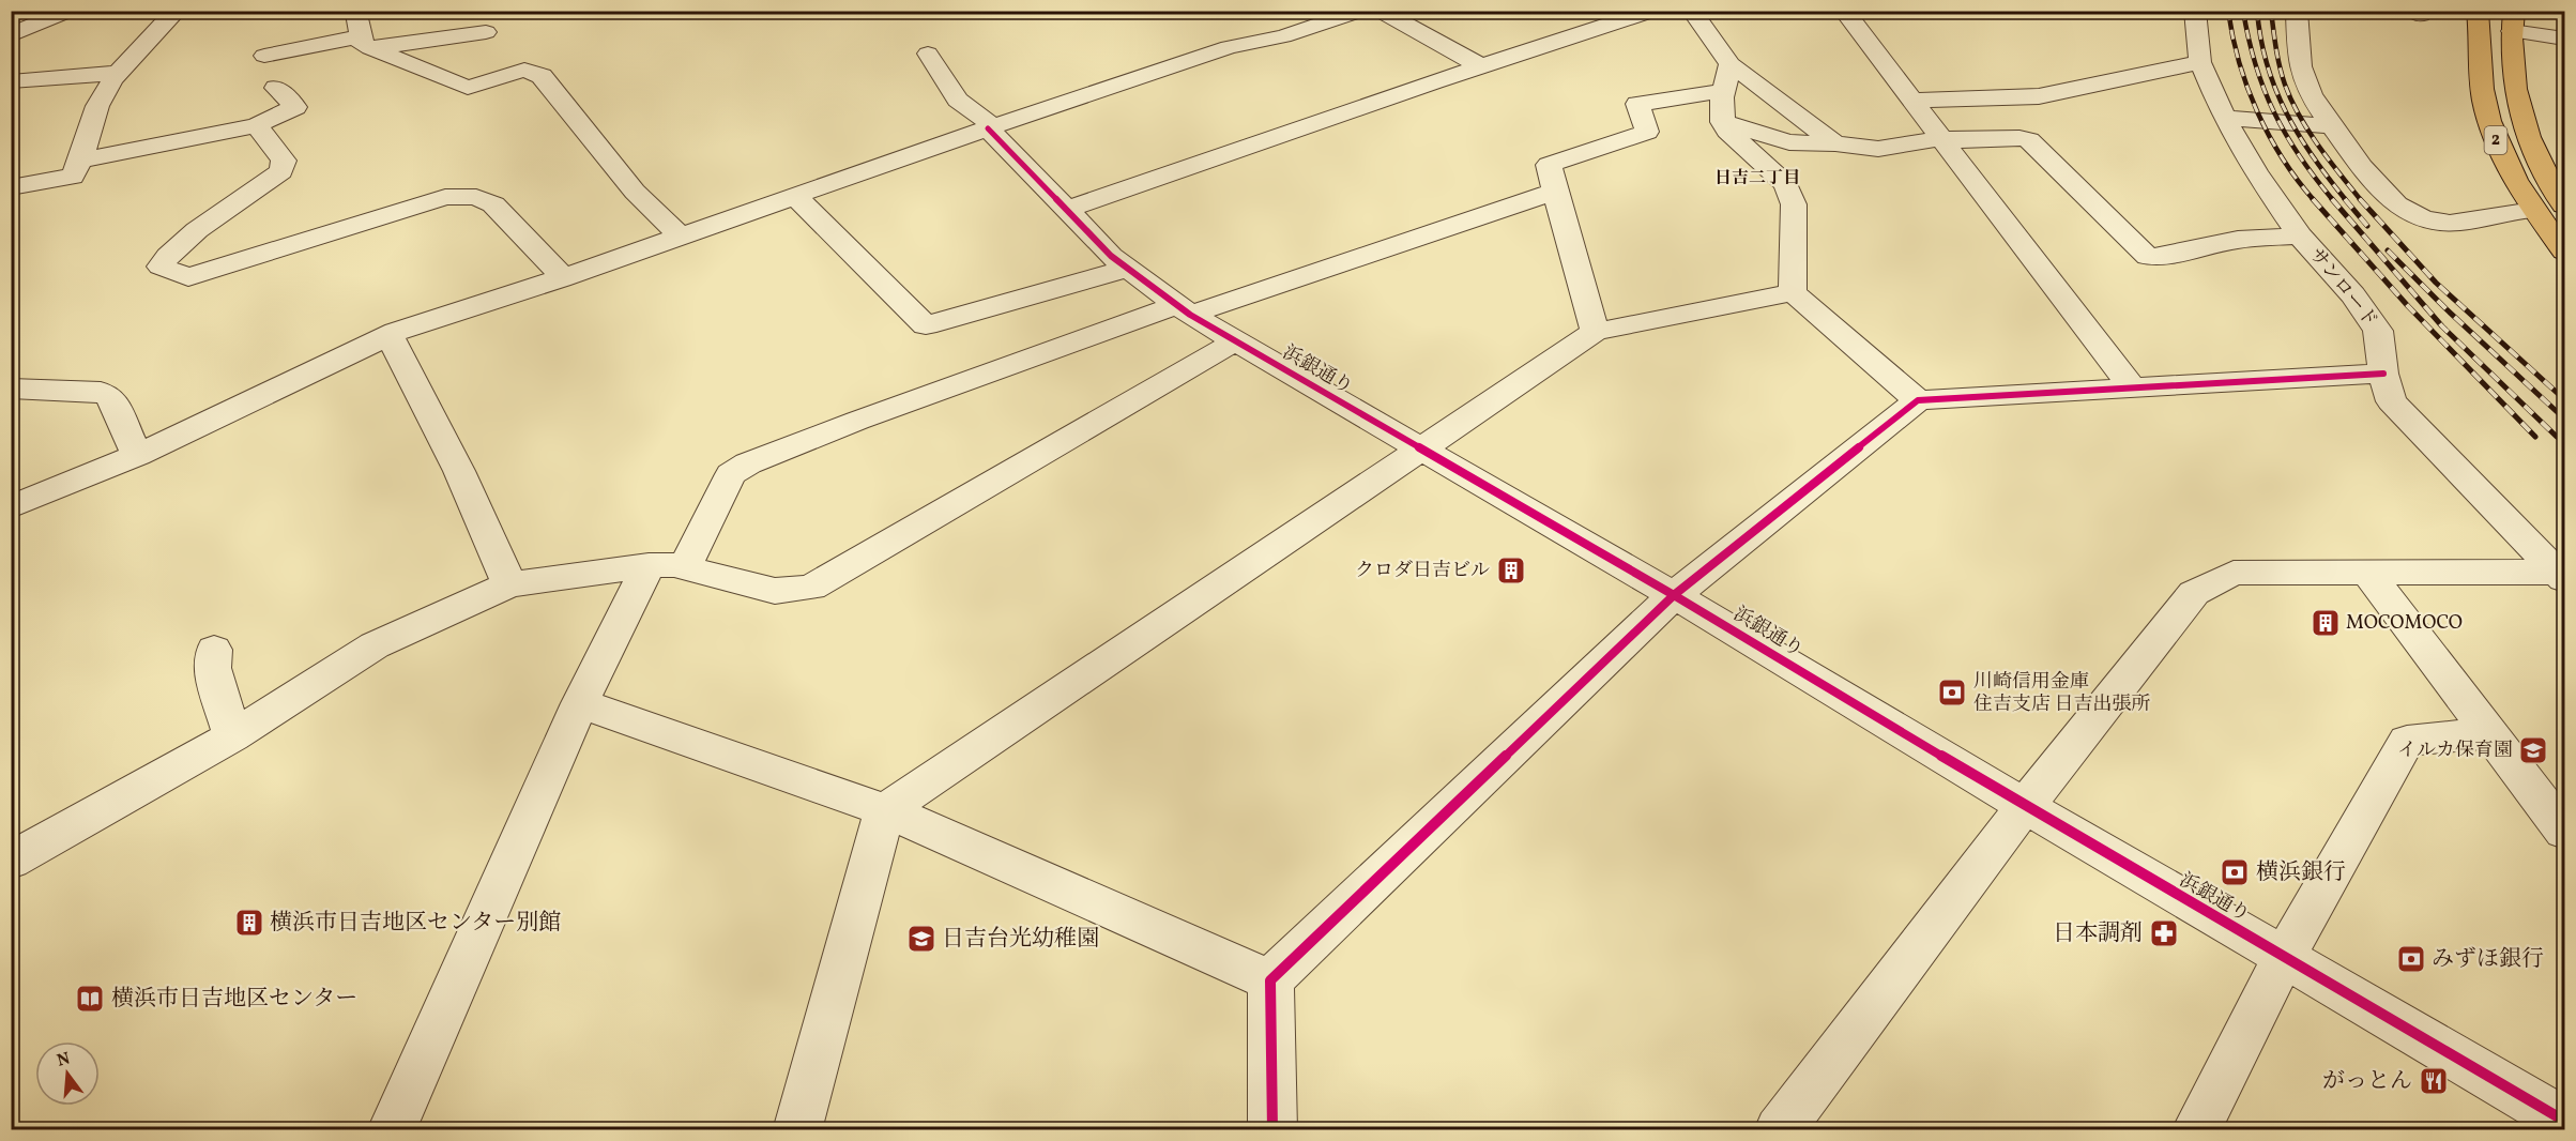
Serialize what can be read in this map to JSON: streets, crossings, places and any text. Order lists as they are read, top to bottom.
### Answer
{
  "streets": {
    "main road": ["2"],
    "street": ["サンロード", "浜銀通り"]
  },
  "districts": ["日吉二丁目"],
  "places": {
    "building": ["クロダ日吉ビル", "MOCOMOCO", "横浜市日吉地区センター別館"],
    "bank": ["川崎信用金庫 住吉支店 日吉出張所", "横浜銀行", "みずほ銀行"],
    "school or university": ["イルカ保育園", "日吉台光幼稚園"],
    "pharmacy": ["日本調剤"],
    "library": ["横浜市日吉地区センター"],
    "restaurant": ["がっとん"]
  },
  "north": "top"
}
